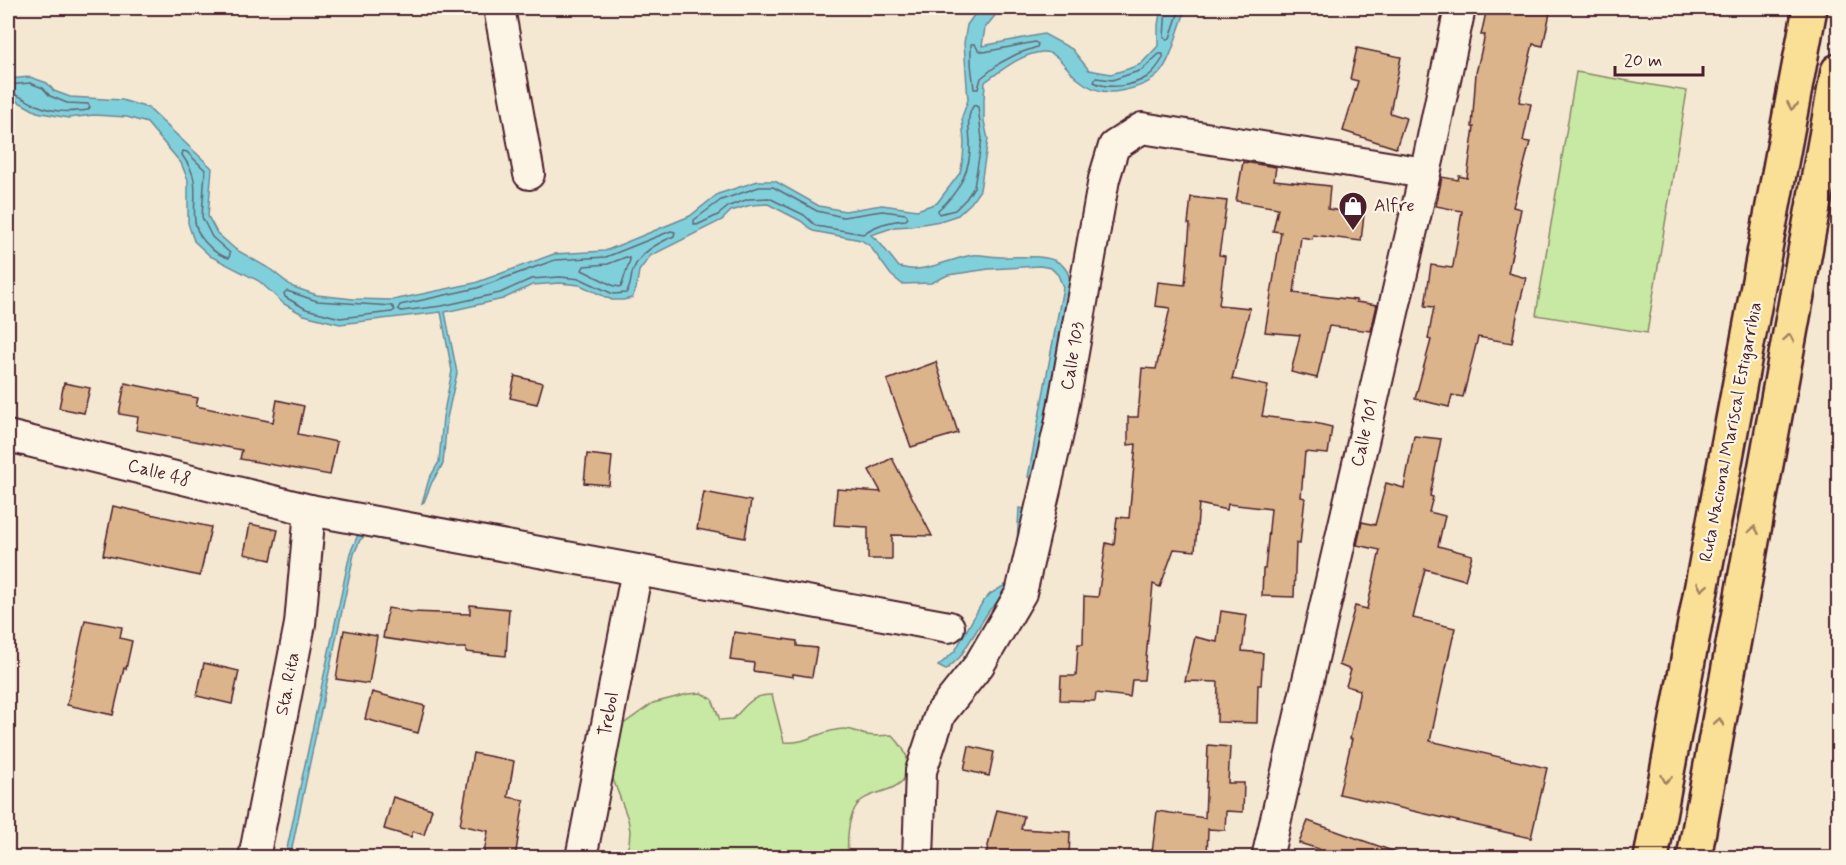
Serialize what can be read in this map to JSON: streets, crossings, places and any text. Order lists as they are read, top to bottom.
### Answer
{
  "streets": {
    "highway": ["Ruta Nacional Mariscal Estigarribia"],
    "street": [
      "Calle 103",
      "Calle 101",
      "Calle 48",
      "Sta. Rita",
      "Trebol"
    ]
  },
  "crossings": [
    ["Calle 103", "Calle 101"],
    ["Calle 48", "Sta. Rita"],
    ["Calle 48", "Trebol"]
  ],
  "places": {
    "shop": ["Alfre"]
  },
  "scale_bar": "20 m"
}
